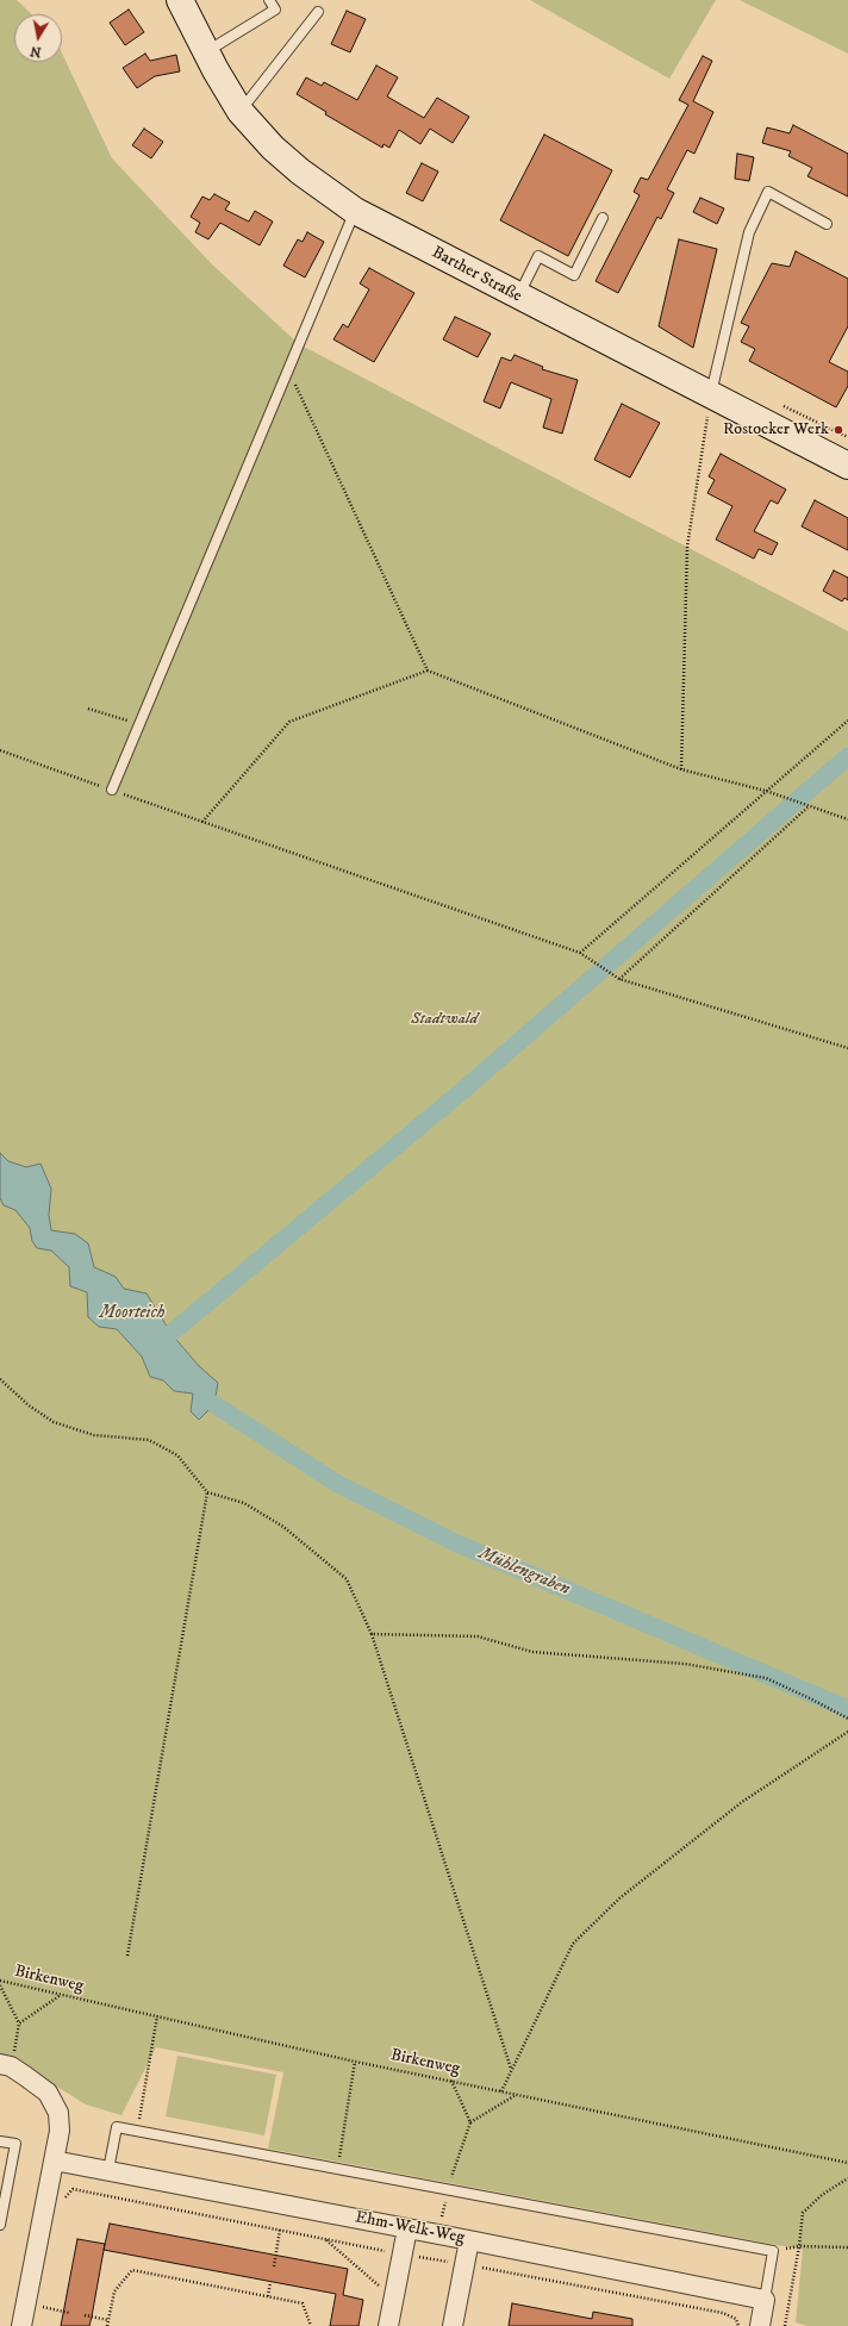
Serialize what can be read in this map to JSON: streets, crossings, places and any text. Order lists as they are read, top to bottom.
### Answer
{
  "streets": {
    "street": ["Barther Straße", "Ehm-Welk-Weg"],
    "path": ["Birkenweg"]
  },
  "water": ["Moorteich", "Mühlengraben"],
  "parks": ["Stadtwald"],
  "places": ["Rostocker Werk"],
  "north": "bottom"
}
